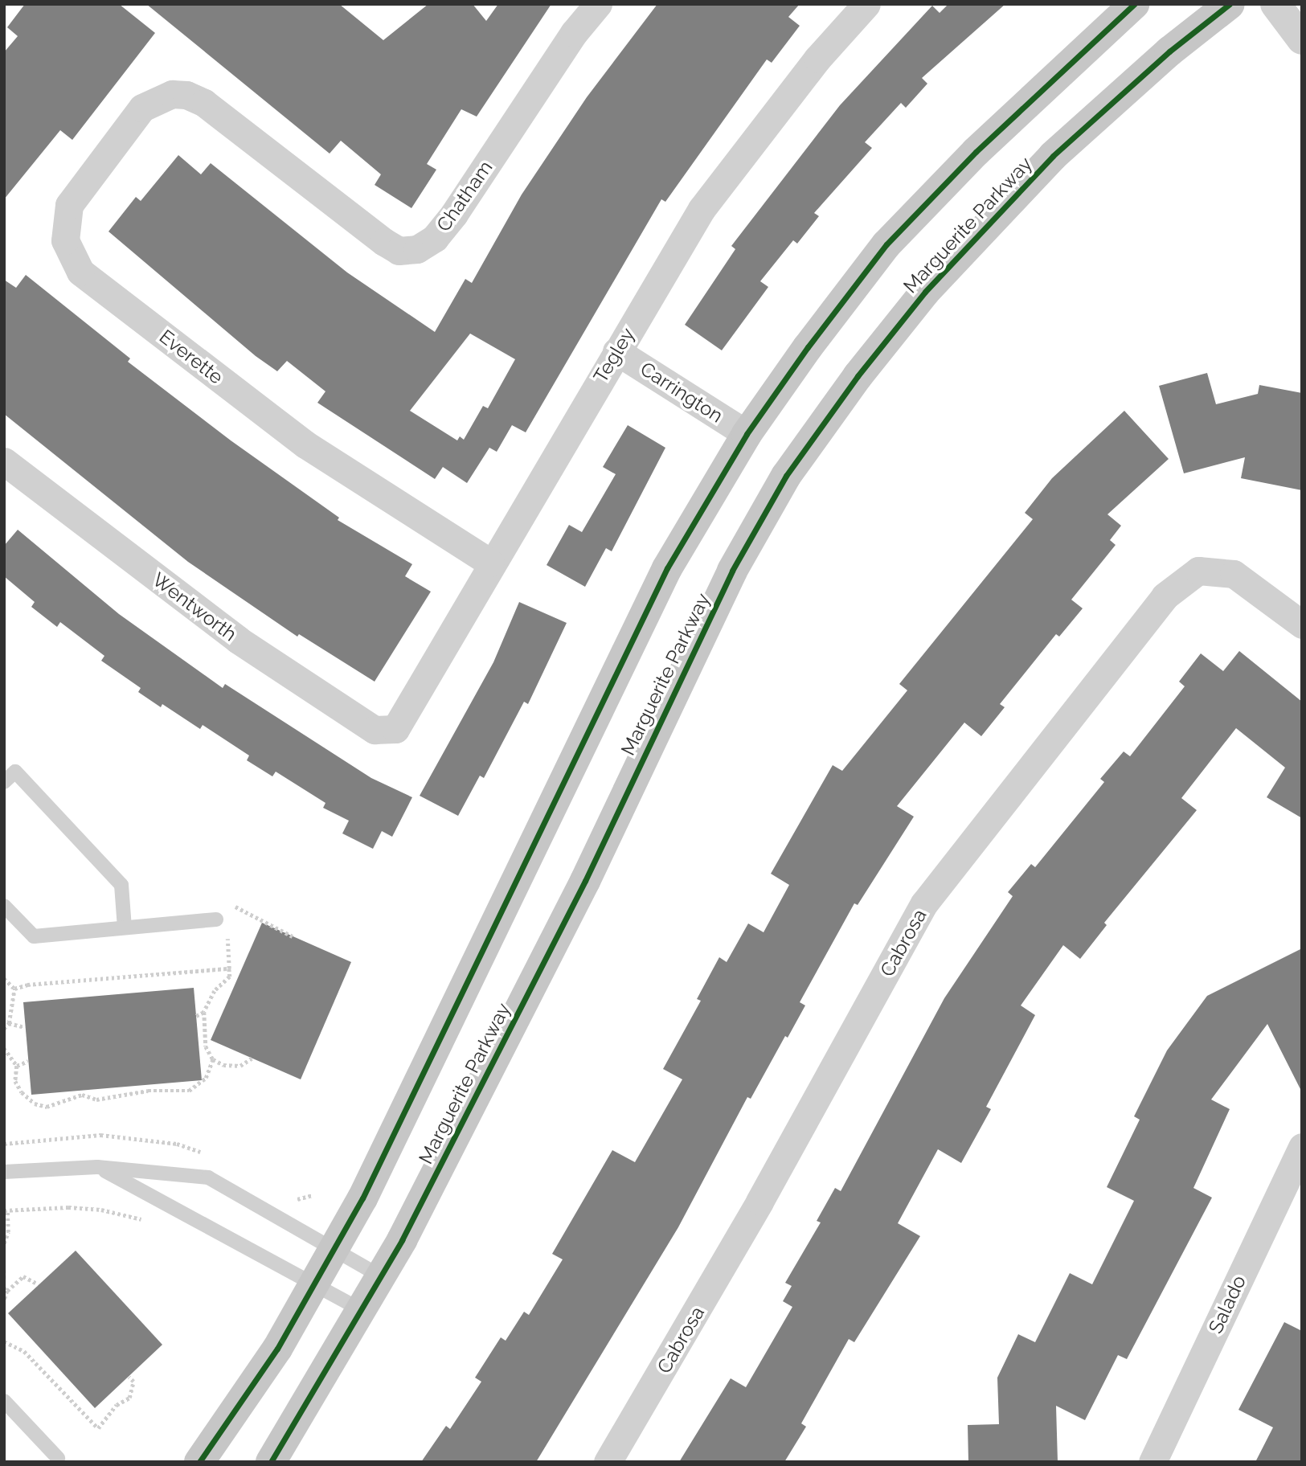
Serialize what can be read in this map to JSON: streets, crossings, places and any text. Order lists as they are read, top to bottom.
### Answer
{
  "streets": {
    "main road": ["Marguerite Parkway"],
    "street": [
      "Chatham",
      "Tegley",
      "Everette",
      "Carrington",
      "Wentworth",
      "Cabrosa",
      "Salado"
    ]
  },
  "crossings": [
    ["Chatham", "Everette"],
    ["Marguerite Parkway", "Carrington"],
    ["Tegley", "Everette"],
    ["Tegley", "Carrington"],
    ["Tegley", "Wentworth"]
  ]
}
